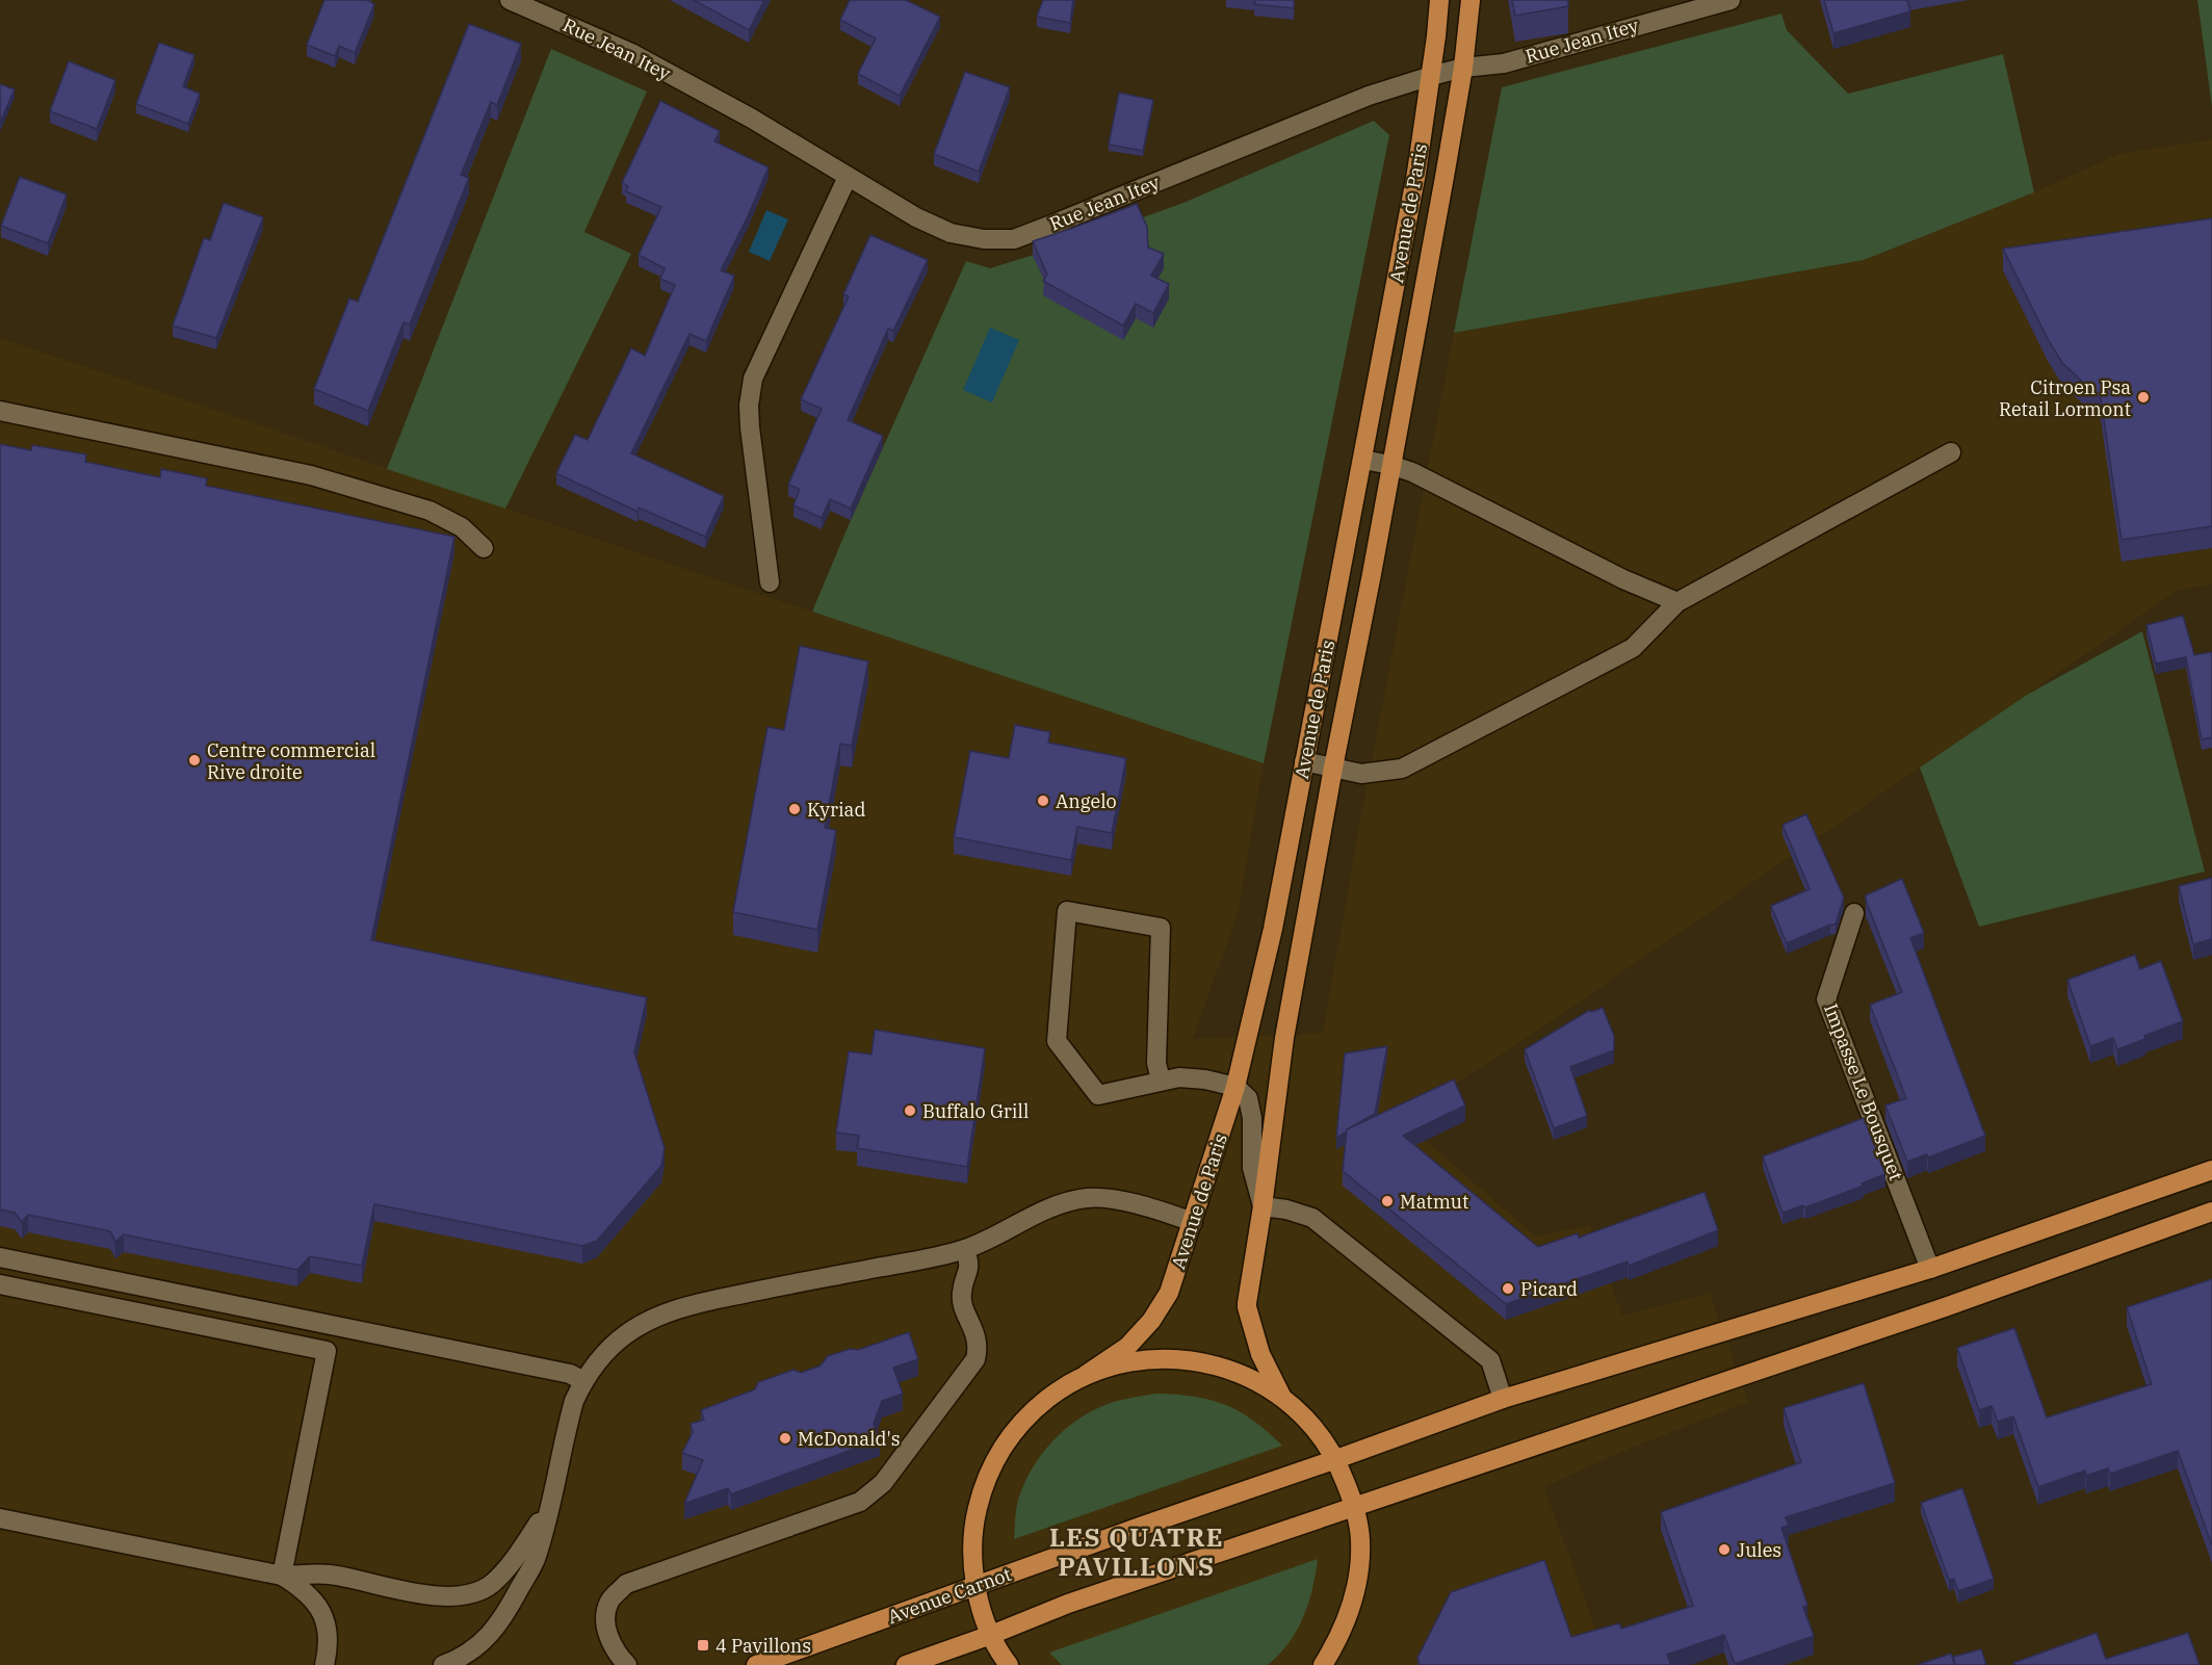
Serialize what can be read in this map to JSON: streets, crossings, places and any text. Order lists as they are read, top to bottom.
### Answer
{
  "streets": {
    "main road": ["Avenue de Paris", "Avenue Carnot"],
    "street": ["Rue Jean Itey", "Impasse Le Bousquet"]
  },
  "crossings": [
    ["Rue Jean Itey", "Avenue de Paris"],
    ["Impasse Le Bousquet", "Avenue Carnot"]
  ],
  "districts": ["LES QUATRE PAVILLONS"],
  "places": {
    "other": [
      "Citroen Psa Retail Lormont",
      "Centre commercial Rive droite",
      "Angelo",
      "Kyriad",
      "Buffalo Grill",
      "Matmut",
      "Picard",
      "McDonald's",
      "Jules"
    ],
    "transit": ["4 Pavillons"]
  }
}
